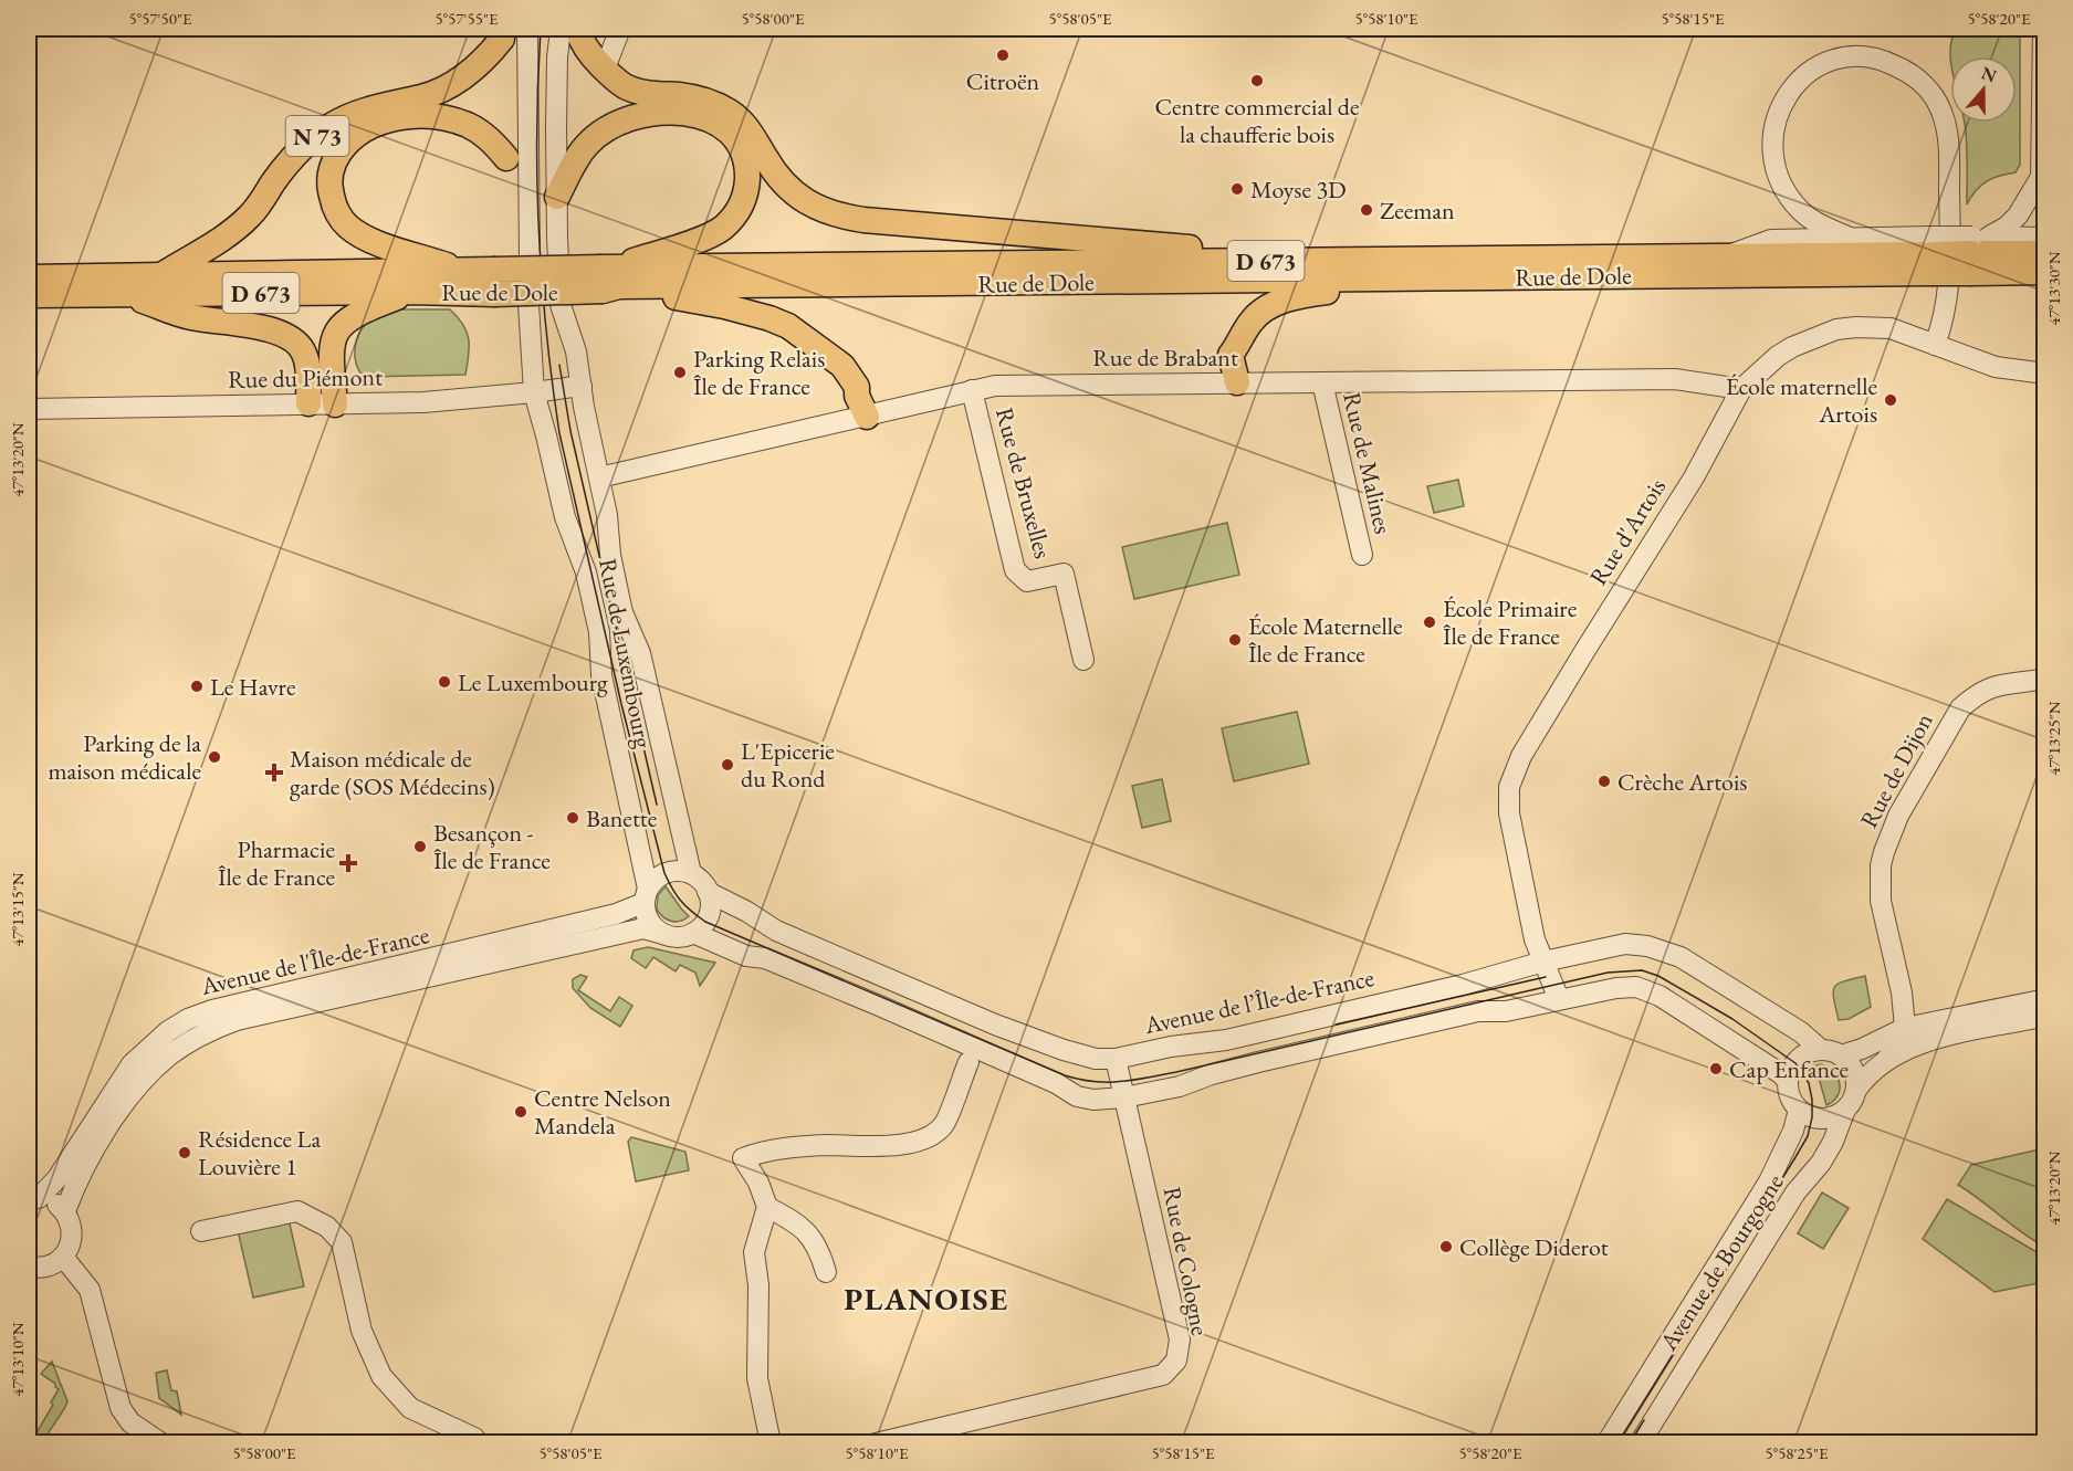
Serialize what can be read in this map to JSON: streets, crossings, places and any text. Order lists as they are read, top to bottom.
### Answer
{
  "streets": {
    "main road": ["N 73", "D 673", "Rue de Dole"],
    "street": [
      "Rue de Brabant",
      "Rue du Piémont",
      "Rue de Malines",
      "Rue de Bruxelles",
      "Rue d'Artois",
      "Rue de Luxembourg",
      "Rue de Dijon",
      "Avenue de l'Île-de-France",
      "Avenue de l’Île-de-France",
      "Rue de Cologne",
      "Avenue de Bourgogne"
    ]
  },
  "crossings": [
    ["N 73", "Rue de Dole"],
    ["Rue de Dole", "Rue d'Artois"],
    ["Rue de Brabant", "Rue de Malines"],
    ["Rue de Brabant", "Rue de Bruxelles"],
    ["Rue de Brabant", "Rue d'Artois"],
    ["Rue de Brabant", "Rue de Luxembourg"],
    ["Rue du Piémont", "Rue de Luxembourg"],
    ["Rue d'Artois", "Avenue de l’Île-de-France"],
    ["Rue de Luxembourg", "Avenue de l'Île-de-France"],
    ["Rue de Luxembourg", "Avenue de l’Île-de-France"],
    ["Avenue de l'Île-de-France", "Avenue de l’Île-de-France"],
    ["Avenue de l’Île-de-France", "Rue de Cologne"],
    ["Avenue de l’Île-de-France", "Avenue de Bourgogne"]
  ],
  "districts": ["PLANOISE"],
  "places": {
    "other": [
      "Citroën",
      "Centre commercial de la chaufferie bois",
      "Moyse 3D",
      "Zeeman",
      "Parking Relais Île de France",
      "École maternelle Artois",
      "École Primaire Île de France",
      "École Maternelle Île de France",
      "Le Luxembourg",
      "Le Havre",
      "Parking de la maison médicale",
      "L'Epicerie du Rond",
      "Crèche Artois",
      "Banette",
      "Besançon - Île de France",
      "Cap Enfance",
      "Centre Nelson Mandela",
      "Résidence La Louvière 1",
      "Collège Diderot"
    ],
    "health": ["Maison médicale de garde (SOS Médecins)", "Pharmacie Île de France"]
  },
  "north": "top",
  "coordinates": [
    "5°57'50\"E",
    "5°57'55\"E",
    "5°58'00\"E",
    "5°58'05\"E",
    "5°58'10\"E",
    "5°58'15\"E",
    "5°58'20\"E",
    "47°13'30\"N",
    "47°13'20\"N",
    "47°13'25\"N",
    "47°13'15\"N",
    "47°13'10\"N",
    "5°58'25\"E"
  ]
}
